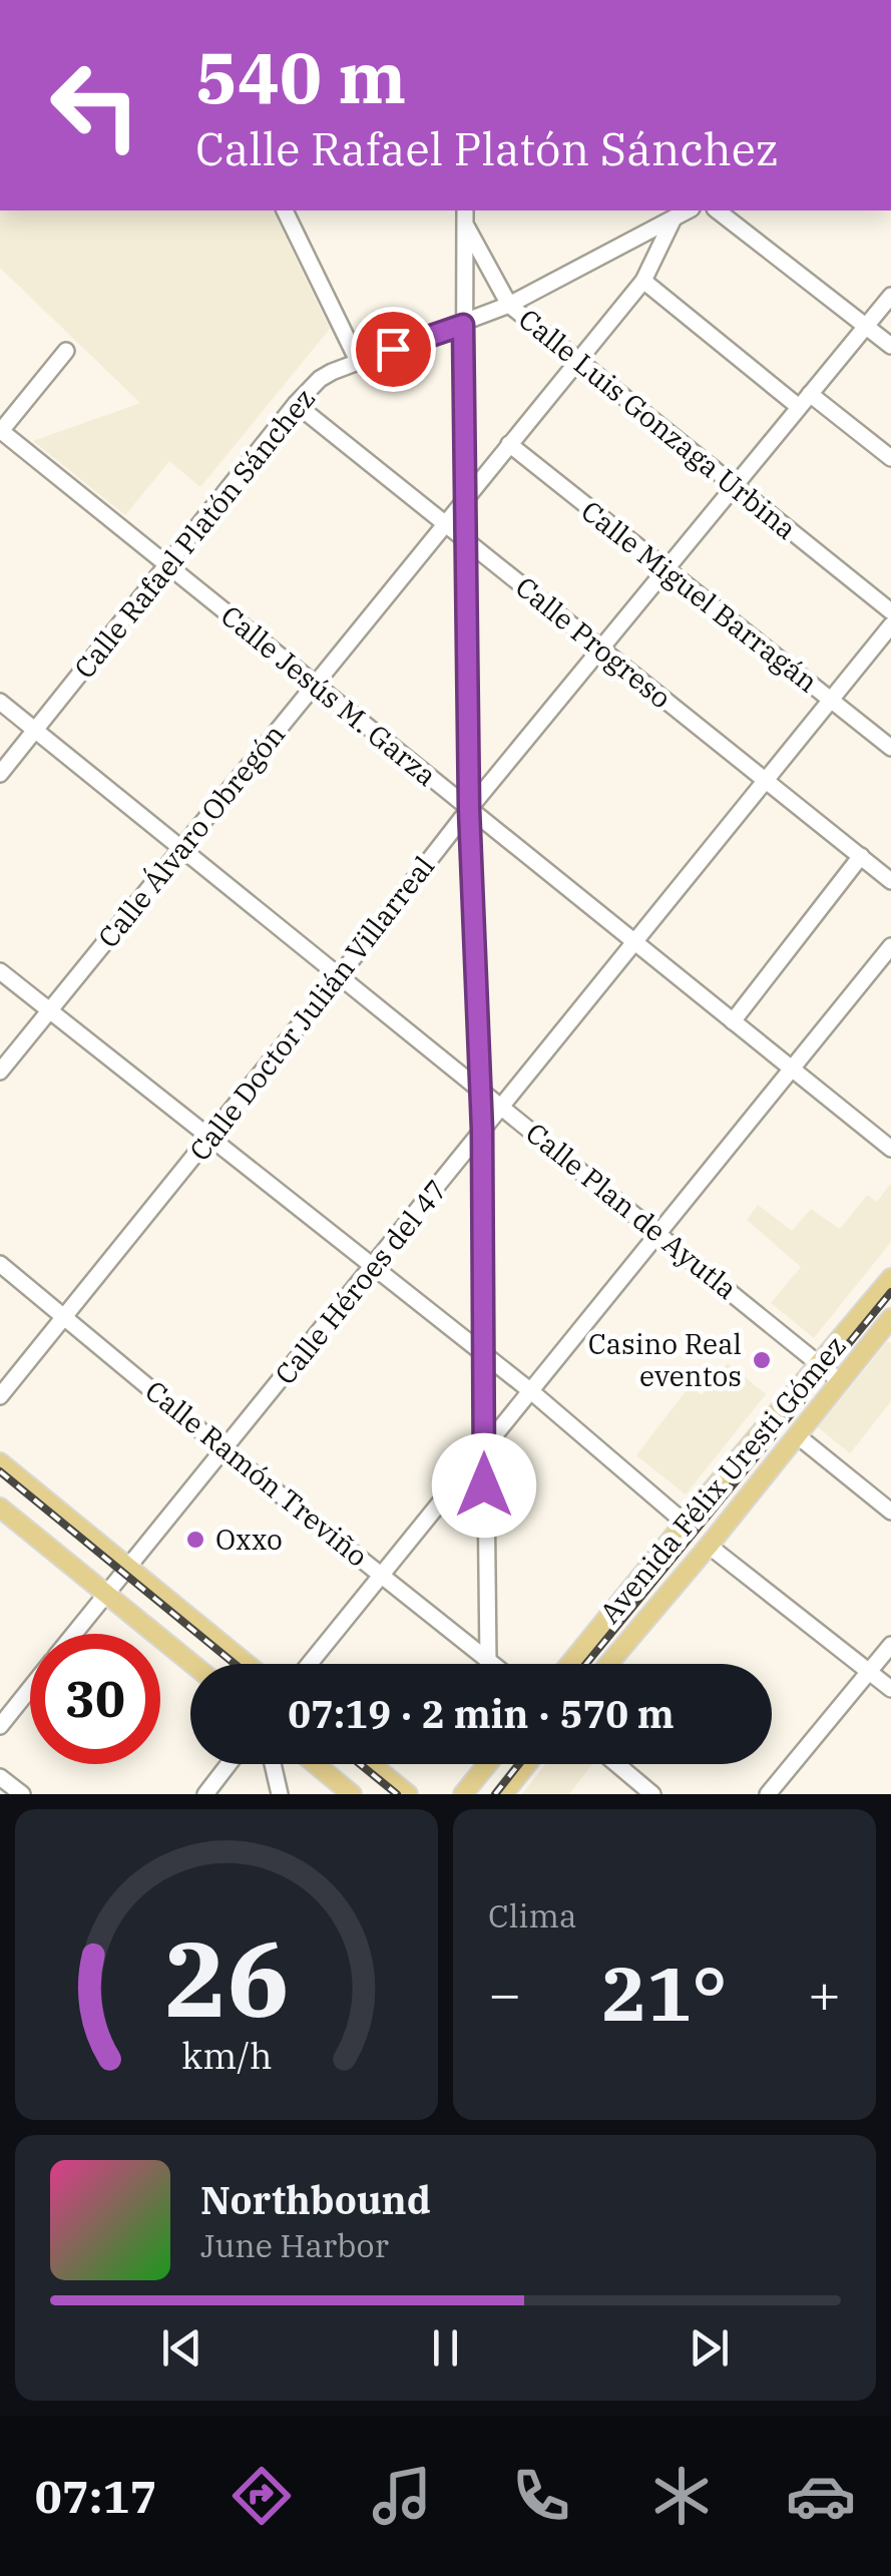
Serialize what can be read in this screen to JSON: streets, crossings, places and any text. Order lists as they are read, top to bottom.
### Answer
{
  "streets": {
    "main road": ["Avenida Félix Uresti Gómez"],
    "street": [
      "Calle Luis Gonzaga Urbina",
      "Calle Rafael Platón Sánchez",
      "Calle Miguel Barragán",
      "Calle Progreso",
      "Calle Jesús M. Garza",
      "Calle Álvaro Obregón",
      "Calle Doctor Julián Villarreal",
      "Calle Plan de Ayutla",
      "Calle Héroes del 47",
      "Calle Ramón Treviño"
    ]
  },
  "crossings": [
    ["Calle Luis Gonzaga Urbina", "Calle Rafael Platón Sánchez"],
    ["Calle Luis Gonzaga Urbina", "Calle Álvaro Obregón"],
    ["Calle Luis Gonzaga Urbina", "Calle Doctor Julián Villarreal"],
    ["Calle Rafael Platón Sánchez", "Calle Progreso"],
    ["Calle Rafael Platón Sánchez", "Calle Jesús M. Garza"],
    ["Calle Rafael Platón Sánchez", "Calle Álvaro Obregón"],
    ["Calle Rafael Platón Sánchez", "Calle Plan de Ayutla"],
    ["Calle Miguel Barragán", "Calle Álvaro Obregón"],
    ["Calle Miguel Barragán", "Calle Doctor Julián Villarreal"],
    ["Calle Miguel Barragán", "Calle Héroes del 47"],
    ["Calle Progreso", "Calle Álvaro Obregón"],
    ["Calle Progreso", "Calle Doctor Julián Villarreal"],
    ["Calle Progreso", "Calle Héroes del 47"],
    ["Calle Jesús M. Garza", "Calle Álvaro Obregón"],
    ["Calle Jesús M. Garza", "Calle Doctor Julián Villarreal"],
    ["Calle Jesús M. Garza", "Calle Héroes del 47"],
    ["Calle Álvaro Obregón", "Calle Plan de Ayutla"],
    ["Calle Doctor Julián Villarreal", "Calle Plan de Ayutla"],
    ["Calle Doctor Julián Villarreal", "Calle Ramón Treviño"],
    ["Calle Plan de Ayutla", "Calle Héroes del 47"],
    ["Calle Plan de Ayutla", "Avenida Félix Uresti Gómez"],
    ["Calle Héroes del 47", "Calle Ramón Treviño"]
  ],
  "places": ["Casino Real eventos", "Oxxo"],
  "page": {
    "turn": ["540 m", "Calle Rafael Platón Sánchez"],
    "limit": "30",
    "trip": "07:19 · 2 min · 570 m",
    "tile": "Clima",
    "heat": ["−", "21°", "+"],
    "song": ["Northbound", "June Harbor"],
    "tabs": "07:17",
    "gauge": ["26", "km/h"]
  }
}
